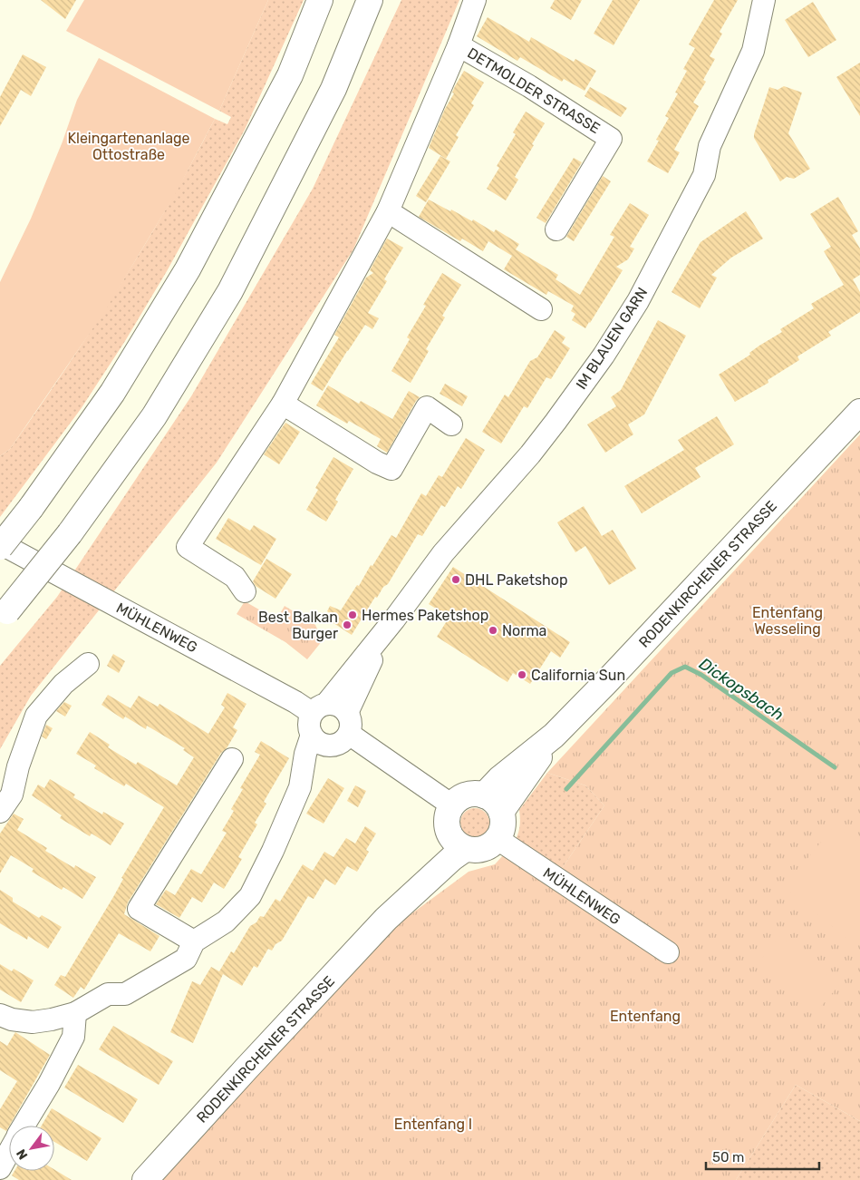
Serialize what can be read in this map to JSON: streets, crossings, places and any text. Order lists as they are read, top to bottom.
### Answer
{
  "streets": {
    "main road": ["RODENKIRCHENER STRASSE"],
    "street": ["DETMOLDER STRASSE", "IM BLAUEN GARN", "MÜHLENWEG"]
  },
  "crossings": [
    ["IM BLAUEN GARN", "MÜHLENWEG"],
    ["RODENKIRCHENER STRASSE", "MÜHLENWEG"]
  ],
  "water": ["Dickopsbach"],
  "parks": [
    "Kleingartenanlage Ottostraße",
    "Entenfang Wesseling",
    "Entenfang",
    "Entenfang I"
  ],
  "places": [
    "DHL Paketshop",
    "Hermes Paketshop",
    "Best Balkan Burger",
    "Norma",
    "California Sun"
  ],
  "scale_bar": "50 m",
  "north": "bottom left"
}
